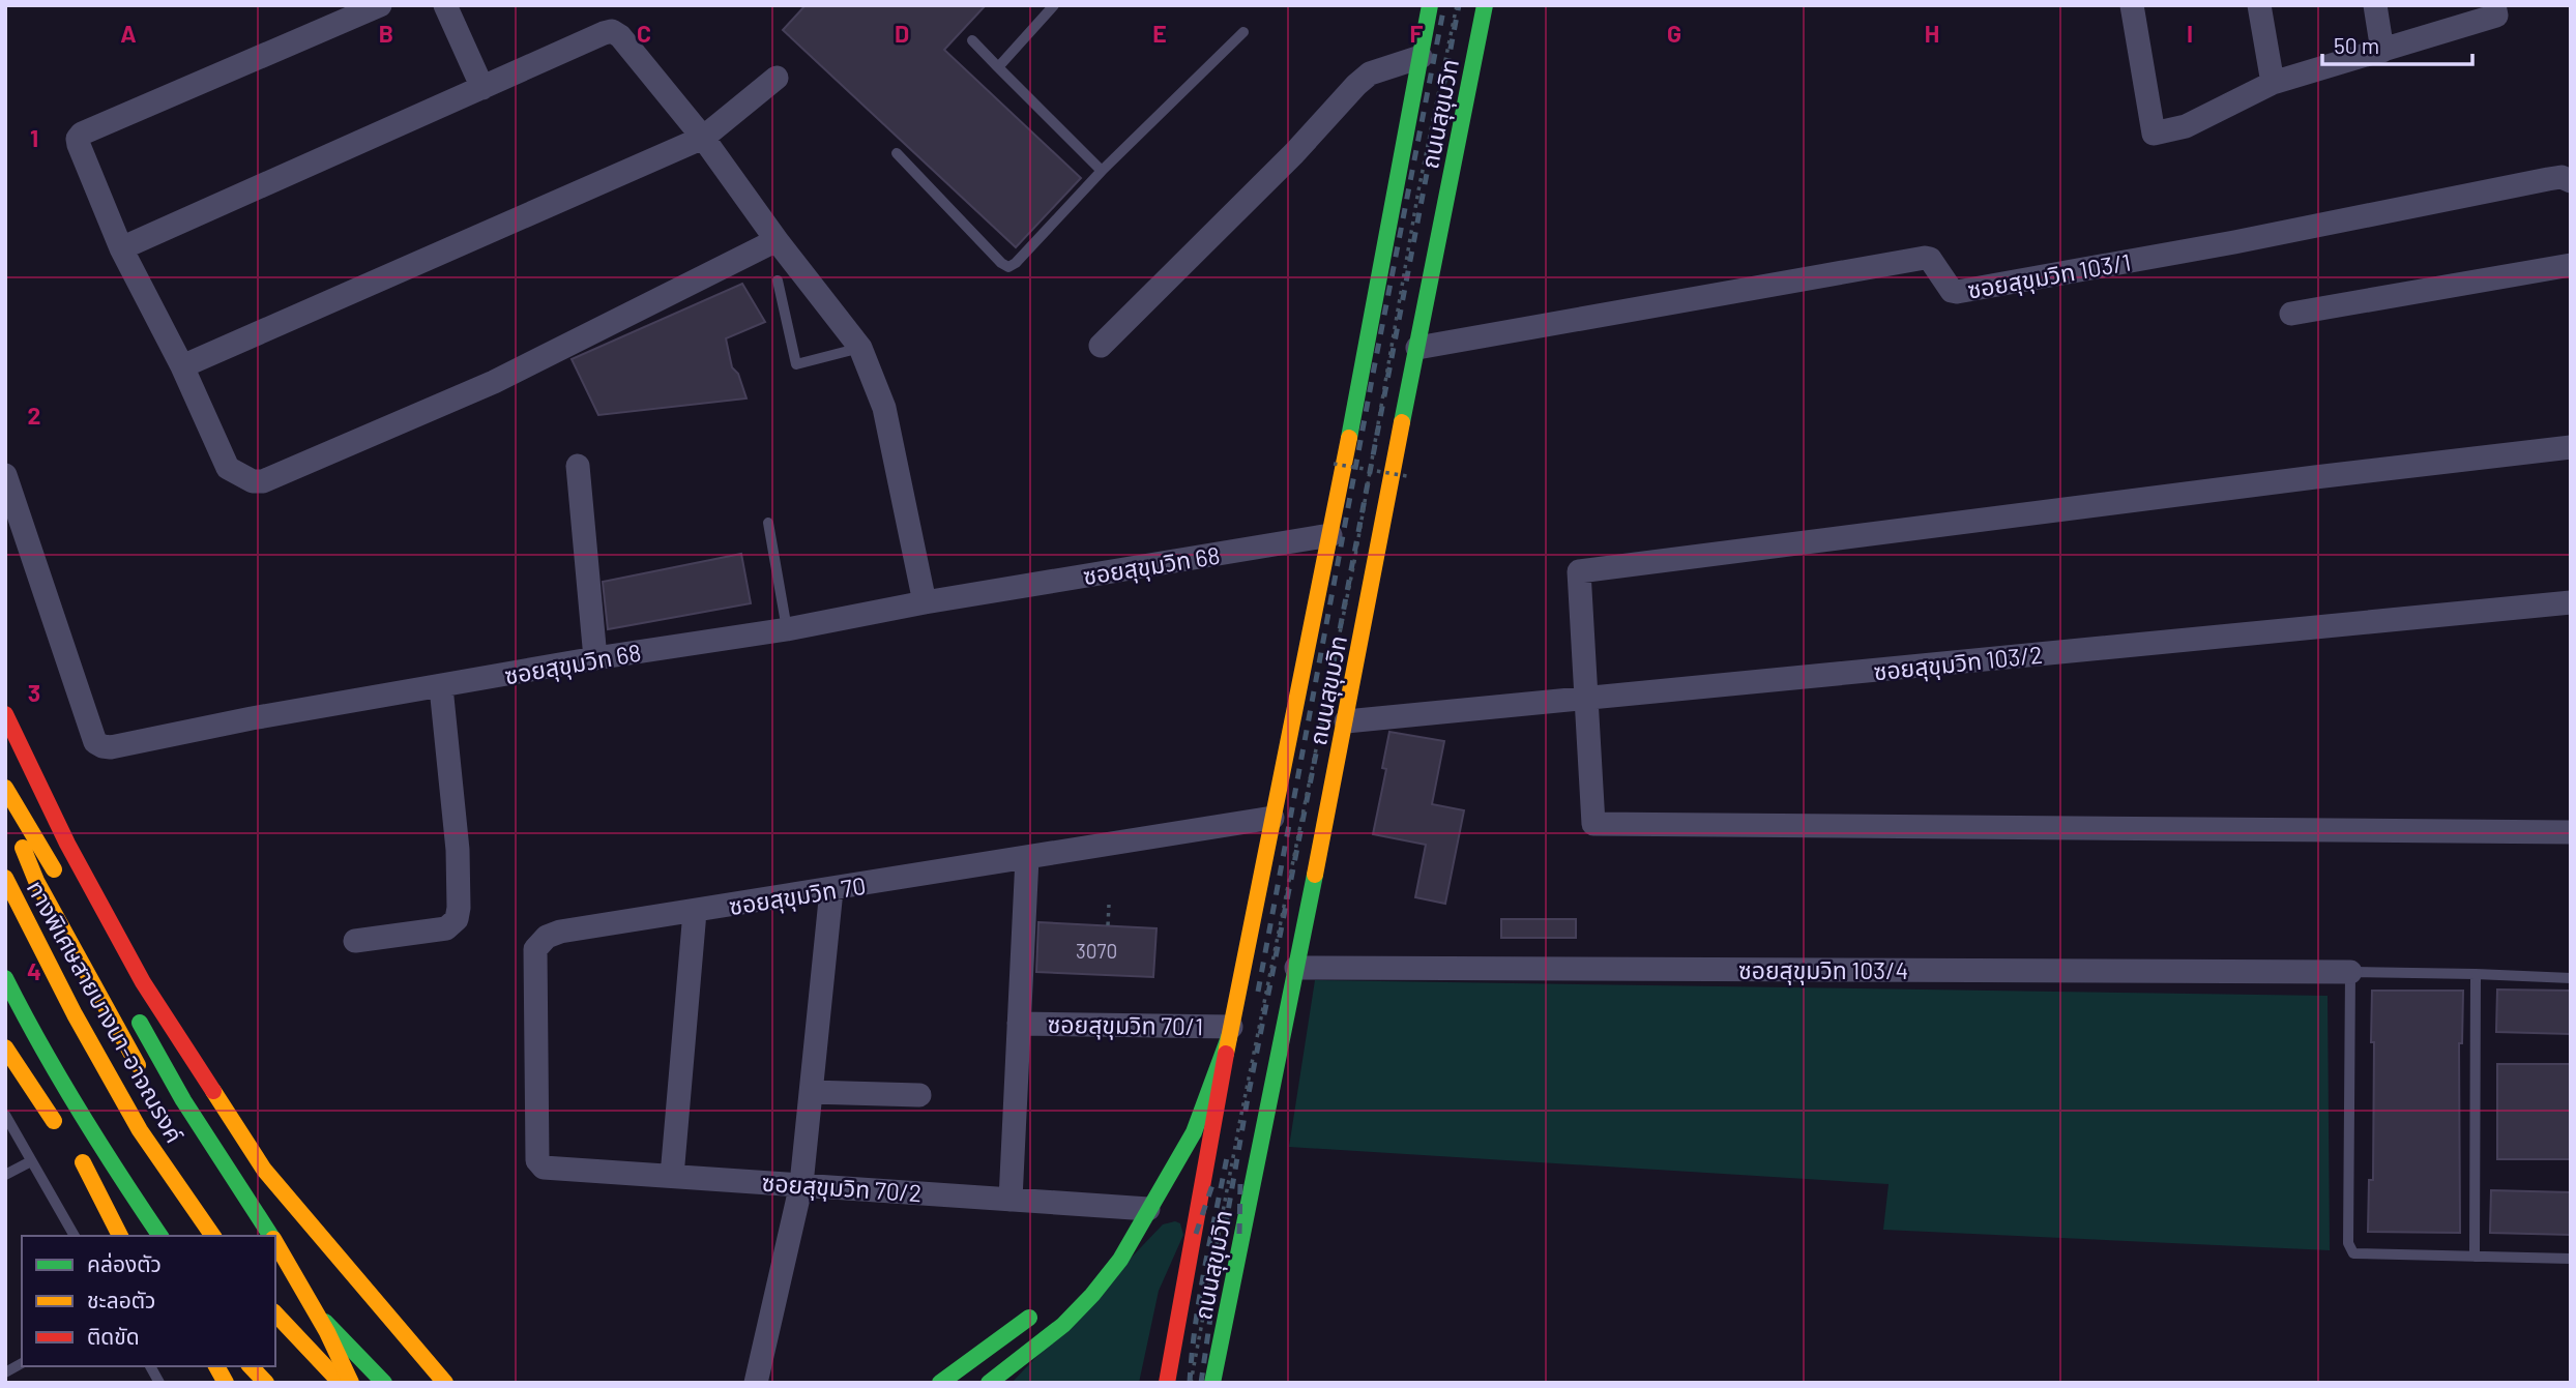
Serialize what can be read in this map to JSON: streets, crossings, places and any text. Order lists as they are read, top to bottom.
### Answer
{
  "streets": {
    "main road": ["ถนนสุขุมวิท", "ทางพิเศษสายบางนา-อาจณรงค์"],
    "street": [
      "ซอยสุขุมวิท 103/1",
      "ซอยสุขุมวิท 68",
      "ซอยสุขุมวิท 103/2",
      "ซอยสุขุมวิท 70",
      "ซอยสุขุมวิท 103/4",
      "ซอยสุขุมวิท 70/1",
      "ซอยสุขุมวิท 70/2"
    ]
  },
  "crossings": [
    ["ถนนสุขุมวิท", "ซอยสุขุมวิท 103/1"],
    ["ถนนสุขุมวิท", "ซอยสุขุมวิท 68"],
    ["ถนนสุขุมวิท", "ซอยสุขุมวิท 103/2"],
    ["ถนนสุขุมวิท", "ซอยสุขุมวิท 70"],
    ["ถนนสุขุมวิท", "ซอยสุขุมวิท 103/4"],
    ["ถนนสุขุมวิท", "ซอยสุขุมวิท 70/1"],
    ["ซอยสุขุมวิท 70", "ซอยสุขุมวิท 70/2"]
  ],
  "house_numbers": ["3070"],
  "legend": ["คล่องตัว", "ชะลอตัว", "ติดขัด"],
  "scale_bar": "50 m",
  "grid": {
    "columns": [
      "A",
      "B",
      "C",
      "D",
      "E",
      "F",
      "G",
      "H",
      "I"
    ],
    "rows": [
      "1",
      "2",
      "3",
      "4"
    ]
  }
}
